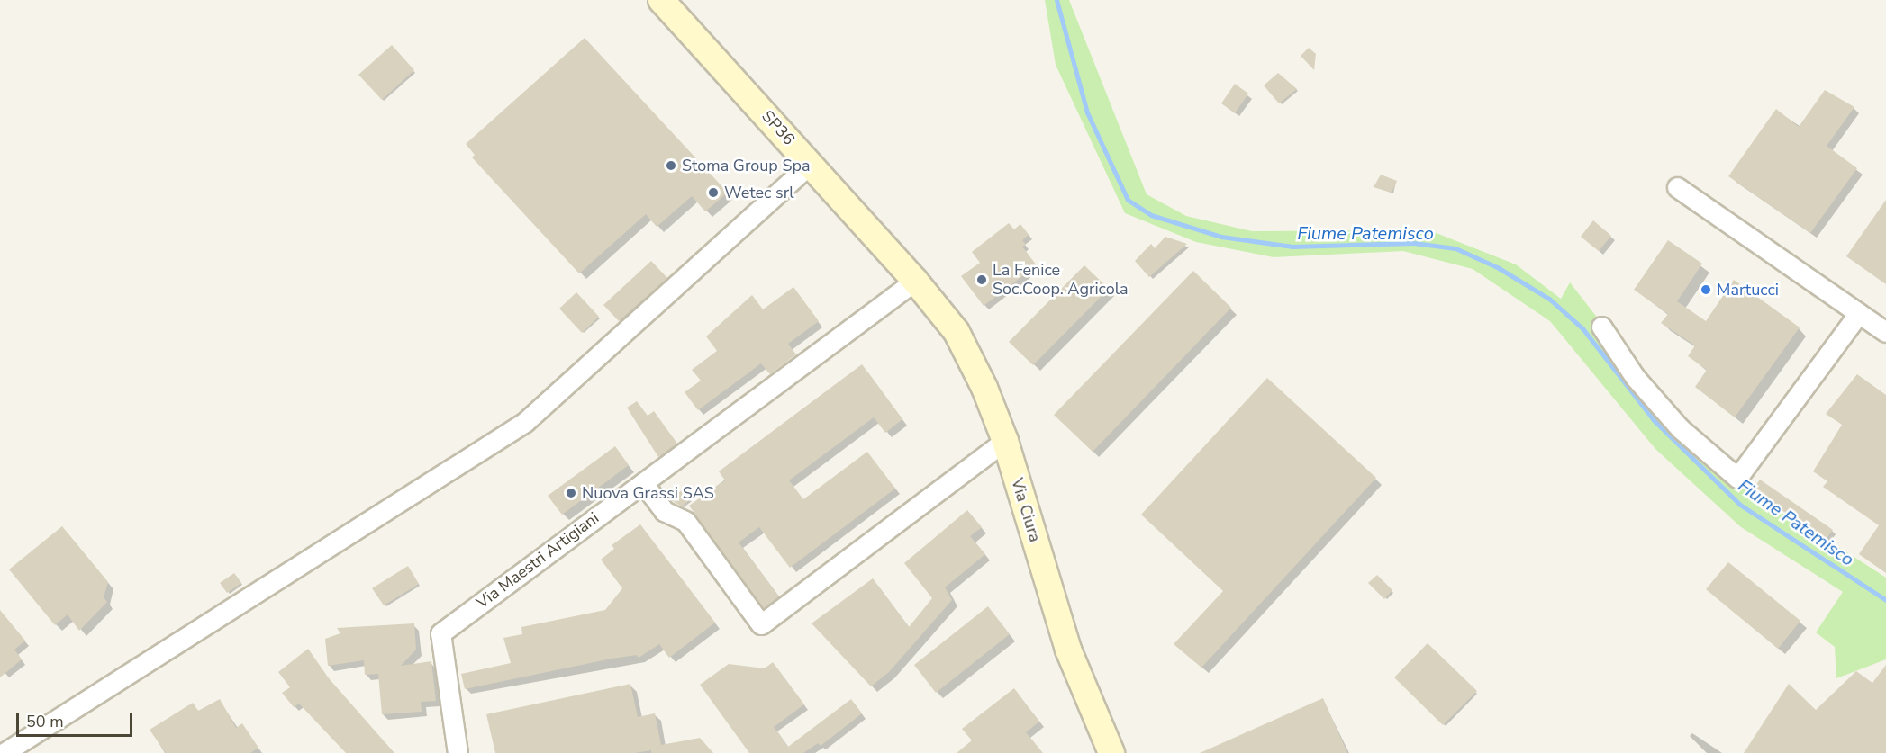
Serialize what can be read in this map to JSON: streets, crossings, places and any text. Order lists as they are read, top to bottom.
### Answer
{
  "streets": {
    "main road": ["SP36", "Via Ciura"],
    "street": ["Via Maestri Artigiani"]
  },
  "crossings": [
    ["SP36", "Via Ciura"],
    ["SP36", "Via Maestri Artigiani"],
    ["Via Ciura", "Via Maestri Artigiani"]
  ],
  "water": ["Fiume Patemisco"],
  "places": [
    "Stoma Group Spa",
    "Wetec srl",
    "La Fenice Soc.Coop. Agricola",
    "Martucci",
    "Nuova Grassi SAS"
  ],
  "scale_bar": "50 m"
}
